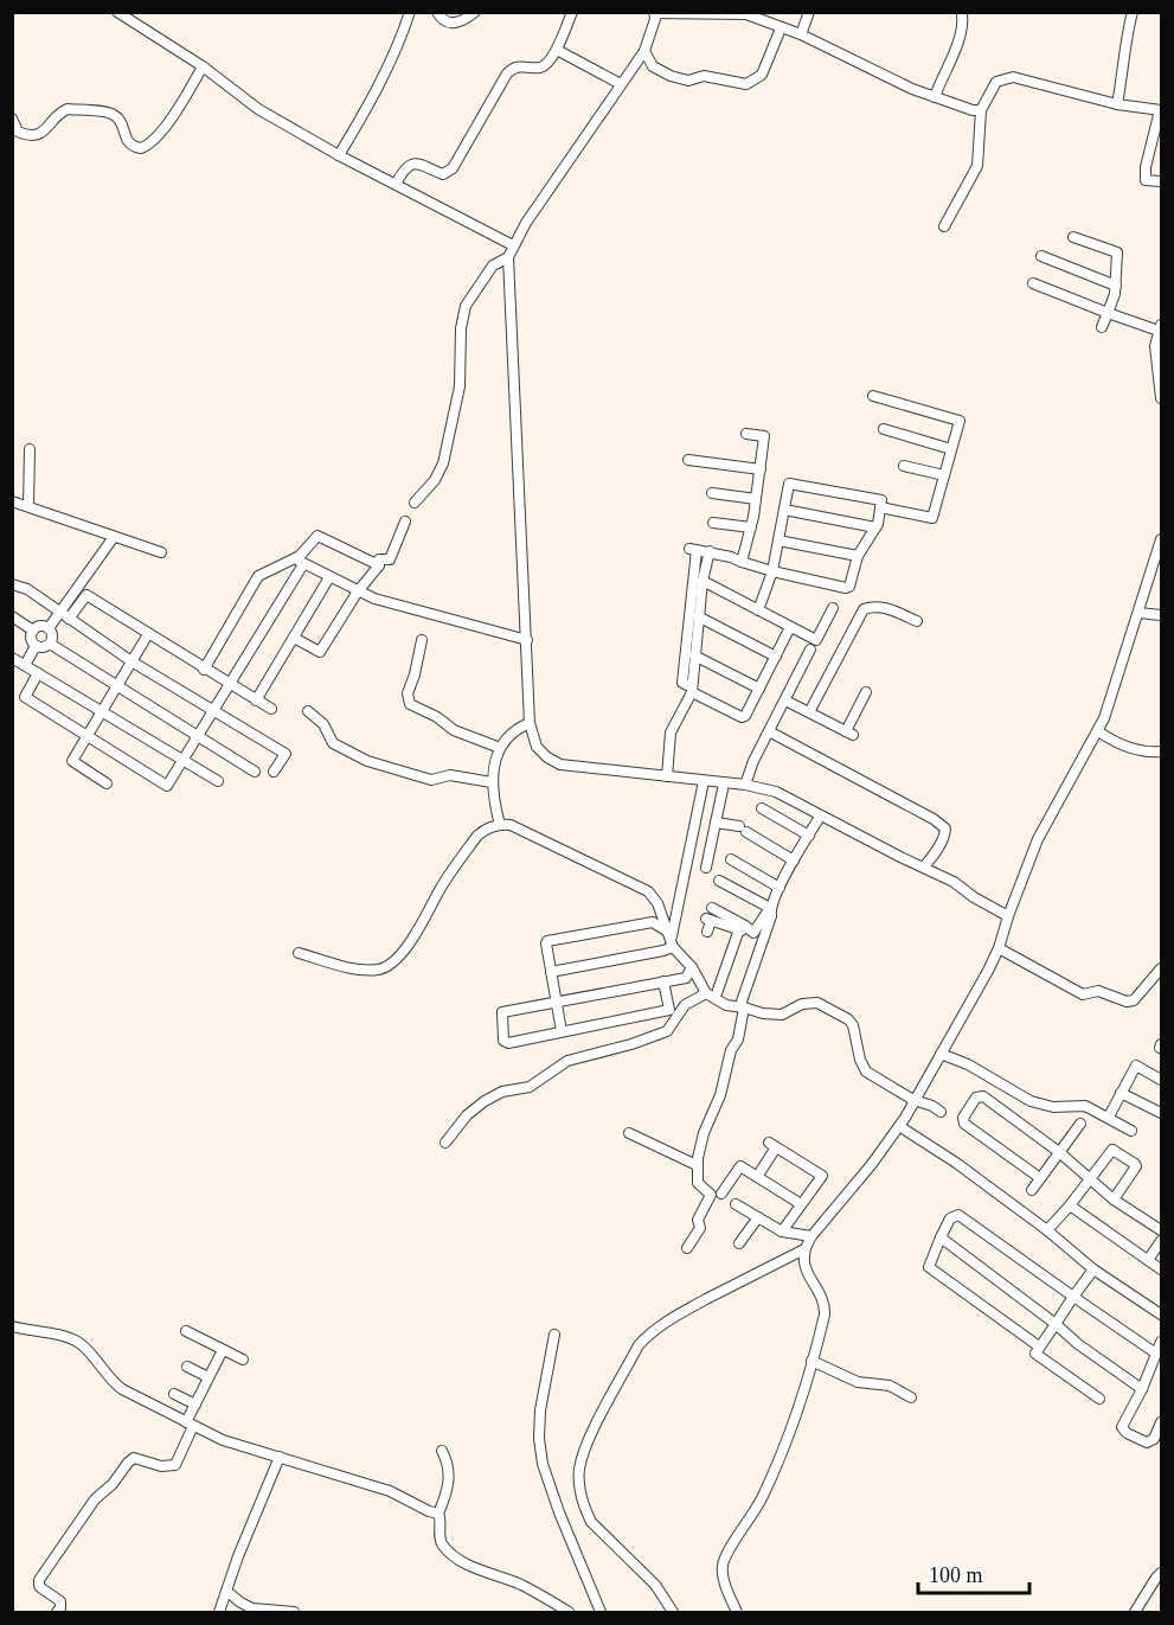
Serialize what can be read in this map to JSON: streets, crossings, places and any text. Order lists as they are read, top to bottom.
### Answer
{
  "scale_bar": "100 m"
}
